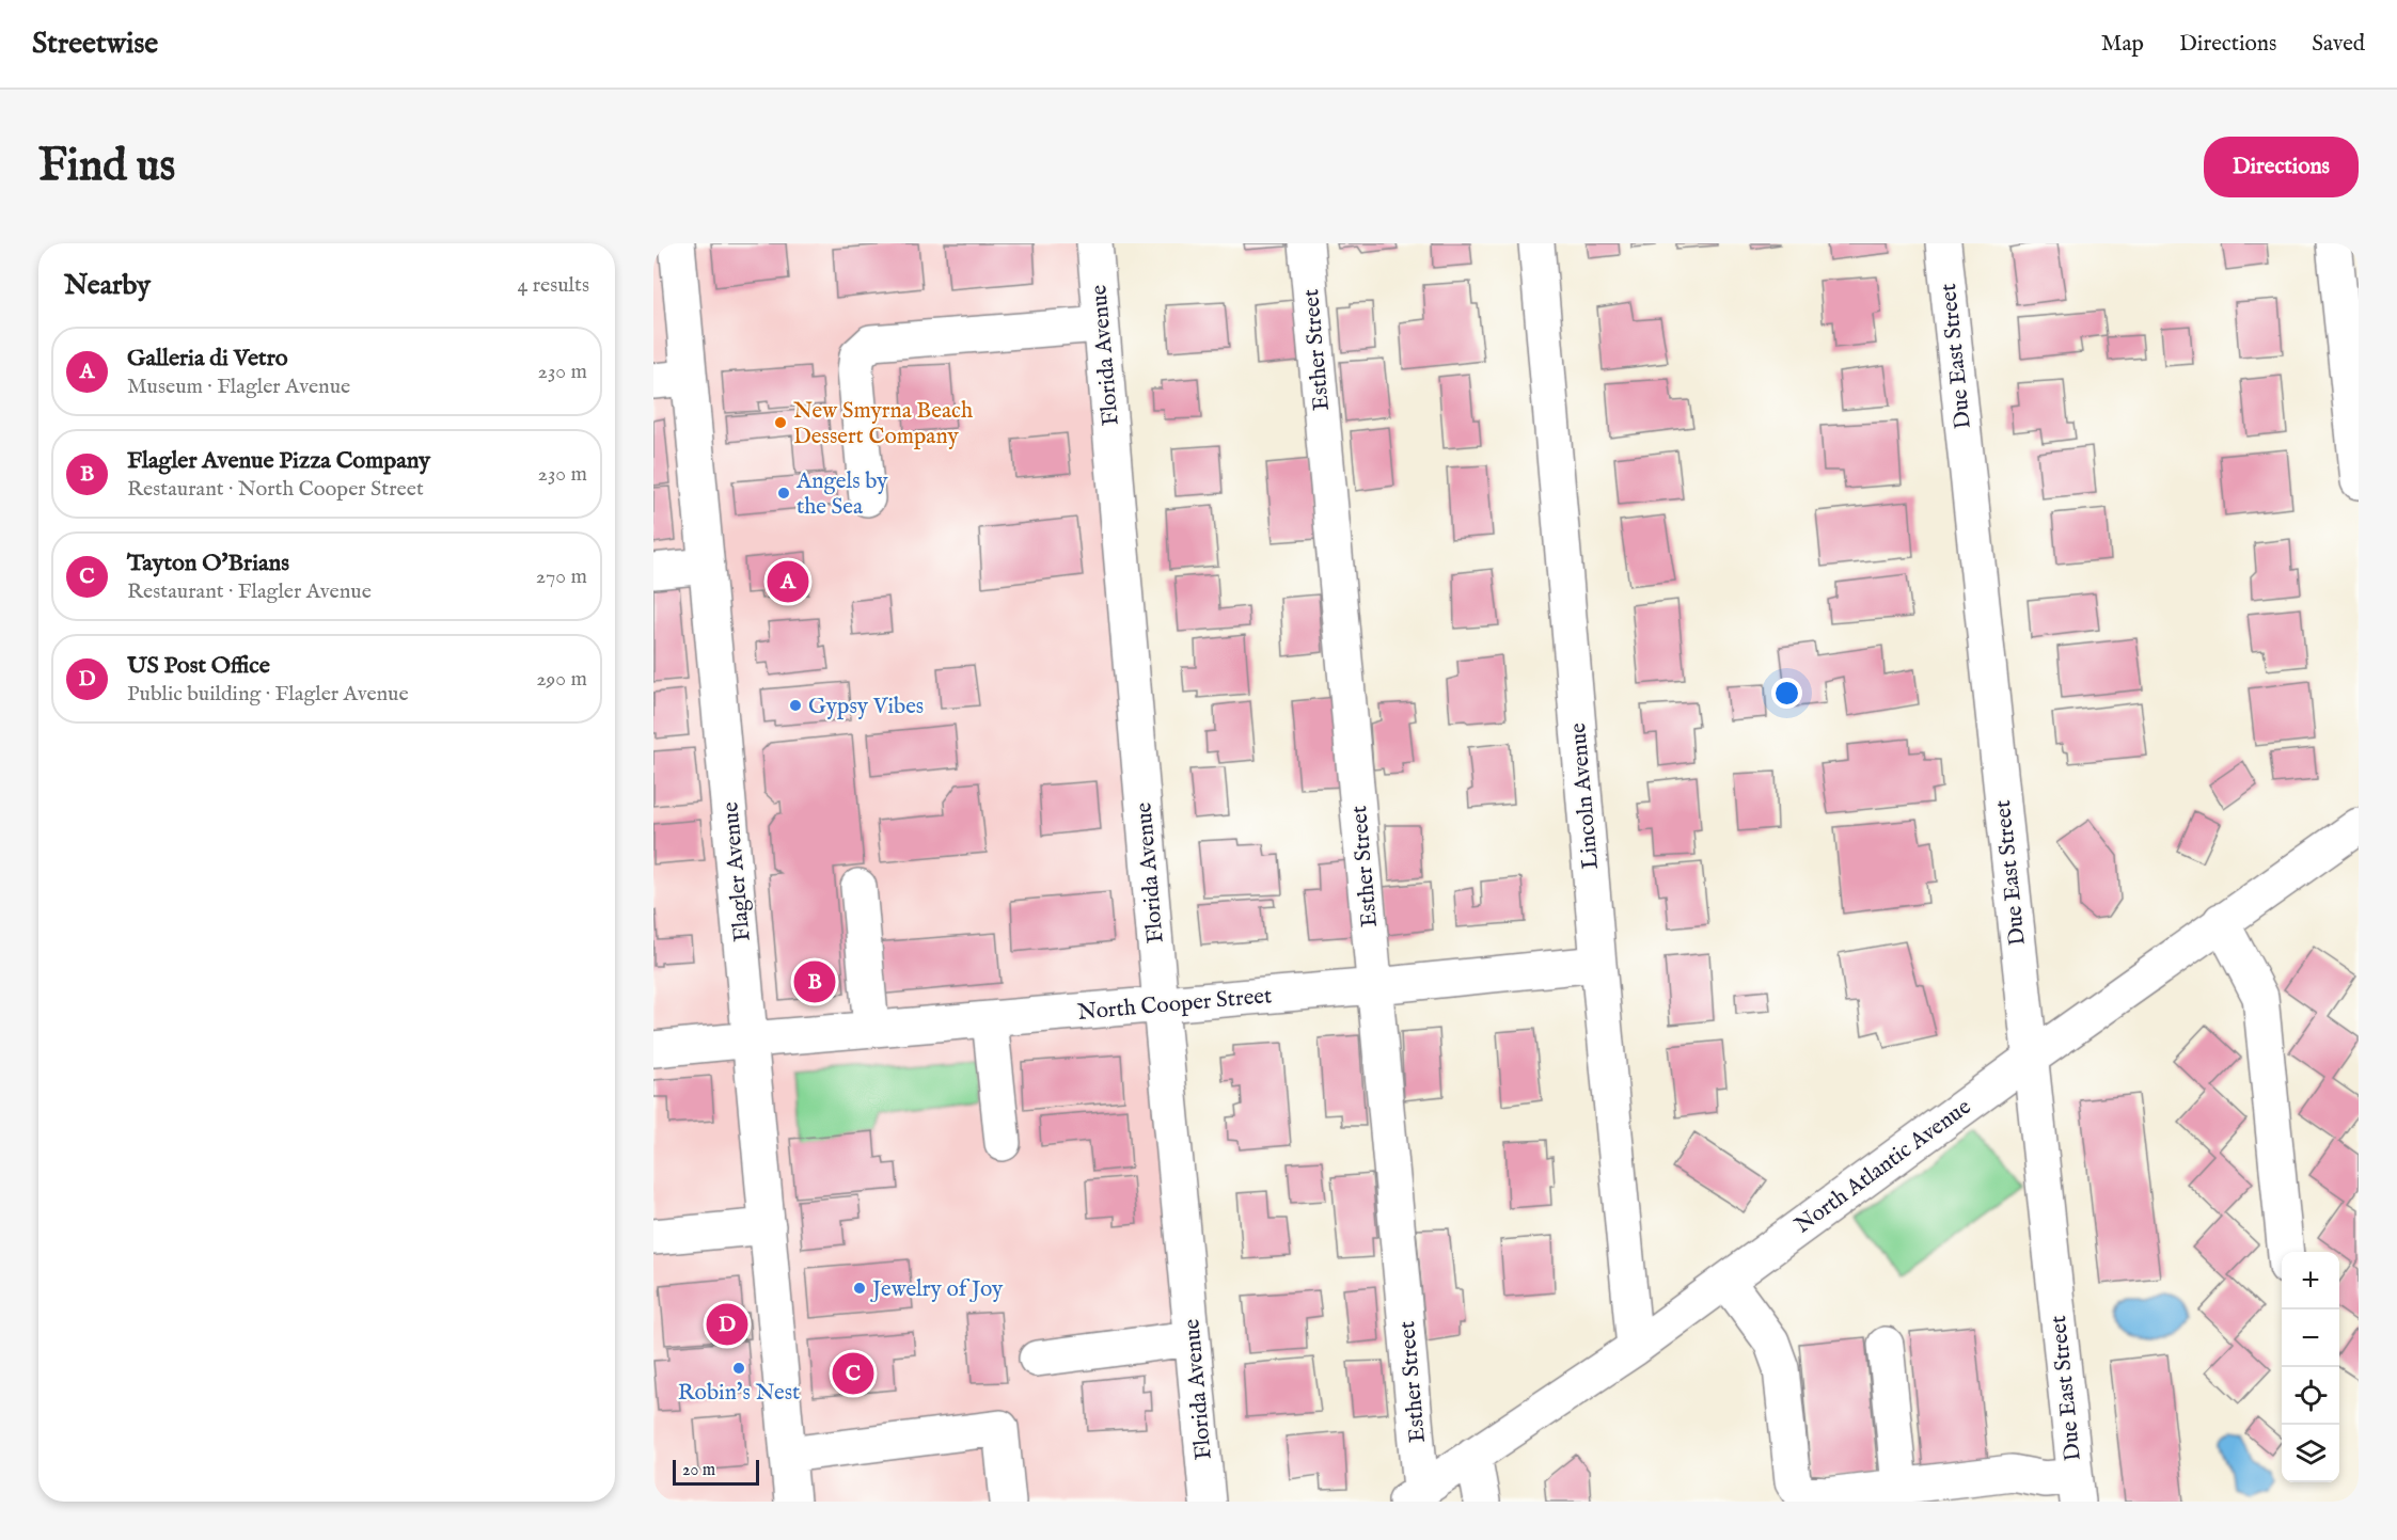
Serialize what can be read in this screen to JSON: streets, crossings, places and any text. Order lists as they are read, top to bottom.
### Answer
{
  "streets": {
    "street": [
      "Esther Street",
      "Florida Avenue",
      "Due East Street",
      "Lincoln Avenue",
      "Flagler Avenue",
      "North Cooper Street",
      "North Atlantic Avenue"
    ]
  },
  "crossings": [
    ["Esther Street", "North Cooper Street"],
    ["Esther Street", "North Atlantic Avenue"],
    ["Florida Avenue", "North Cooper Street"],
    ["Due East Street", "North Atlantic Avenue"],
    ["Lincoln Avenue", "North Cooper Street"],
    ["Lincoln Avenue", "North Atlantic Avenue"],
    ["Flagler Avenue", "North Cooper Street"]
  ],
  "places": [
    "New Smyrna Beach Dessert Company",
    "Angels by the Sea",
    "Gypsy Vibes",
    "Jewelry of Joy",
    "Robin's Nest"
  ],
  "scale_bar": "20 m",
  "page": {
    "header": "Streetwise",
    "nav": ["Map", "Directions", "Saved"],
    "buttons": "Directions",
    "title": "Find us",
    "heading": ["Nearby", "4 results"],
    "list": [
      {
        "mark": "A",
        "name": "Galleria di Vetro",
        "note": "Museum · Flagler Avenue",
        "value": "230 m"
      },
      {
        "mark": "B",
        "name": "Flagler Avenue Pizza Company",
        "note": "Restaurant · North Cooper Street",
        "value": "230 m"
      },
      {
        "mark": "C",
        "name": "Tayton O'Brians",
        "note": "Restaurant · Flagler Avenue",
        "value": "270 m"
      },
      {
        "mark": "D",
        "name": "US Post Office",
        "note": "Public building · Flagler Avenue",
        "value": "290 m"
      }
    ],
    "pins": [
      "A",
      "B",
      "D",
      "C"
    ],
    "map_buttons": ["+", "−"],
    "scale": "20 m"
  }
}
